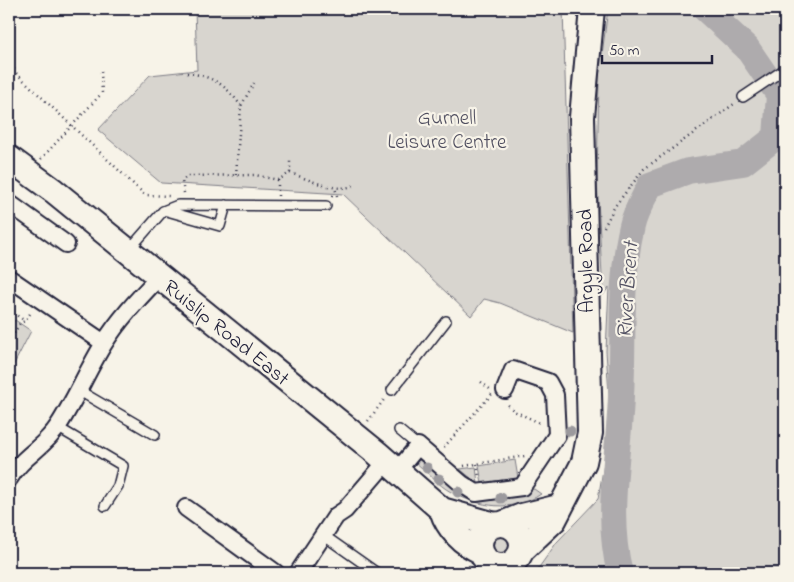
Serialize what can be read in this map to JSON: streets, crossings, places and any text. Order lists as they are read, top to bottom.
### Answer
{
  "streets": {
    "main road": ["Argyle Road", "Ruislip Road East"]
  },
  "crossings": [
    ["Argyle Road", "Ruislip Road East"]
  ],
  "water": ["River Brent"],
  "parks": ["Gurnell Leisure Centre"],
  "scale_bar": "50 m"
}
